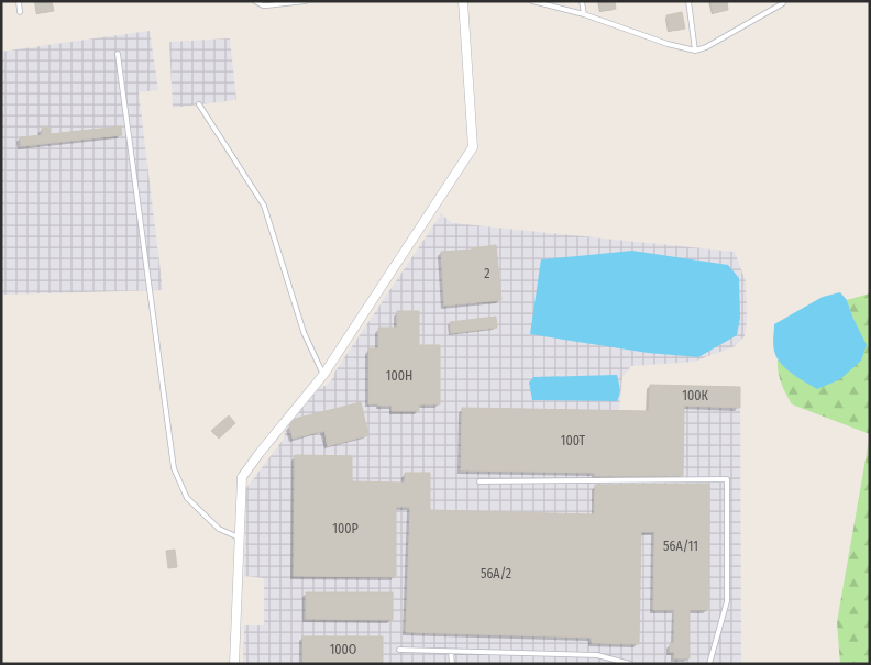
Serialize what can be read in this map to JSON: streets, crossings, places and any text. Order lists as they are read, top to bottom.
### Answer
{
  "house_numbers": [
    "2",
    "100Н",
    "100К",
    "100Т",
    "100Р",
    "56А/11",
    "56А/2",
    "100О"
  ]
}
